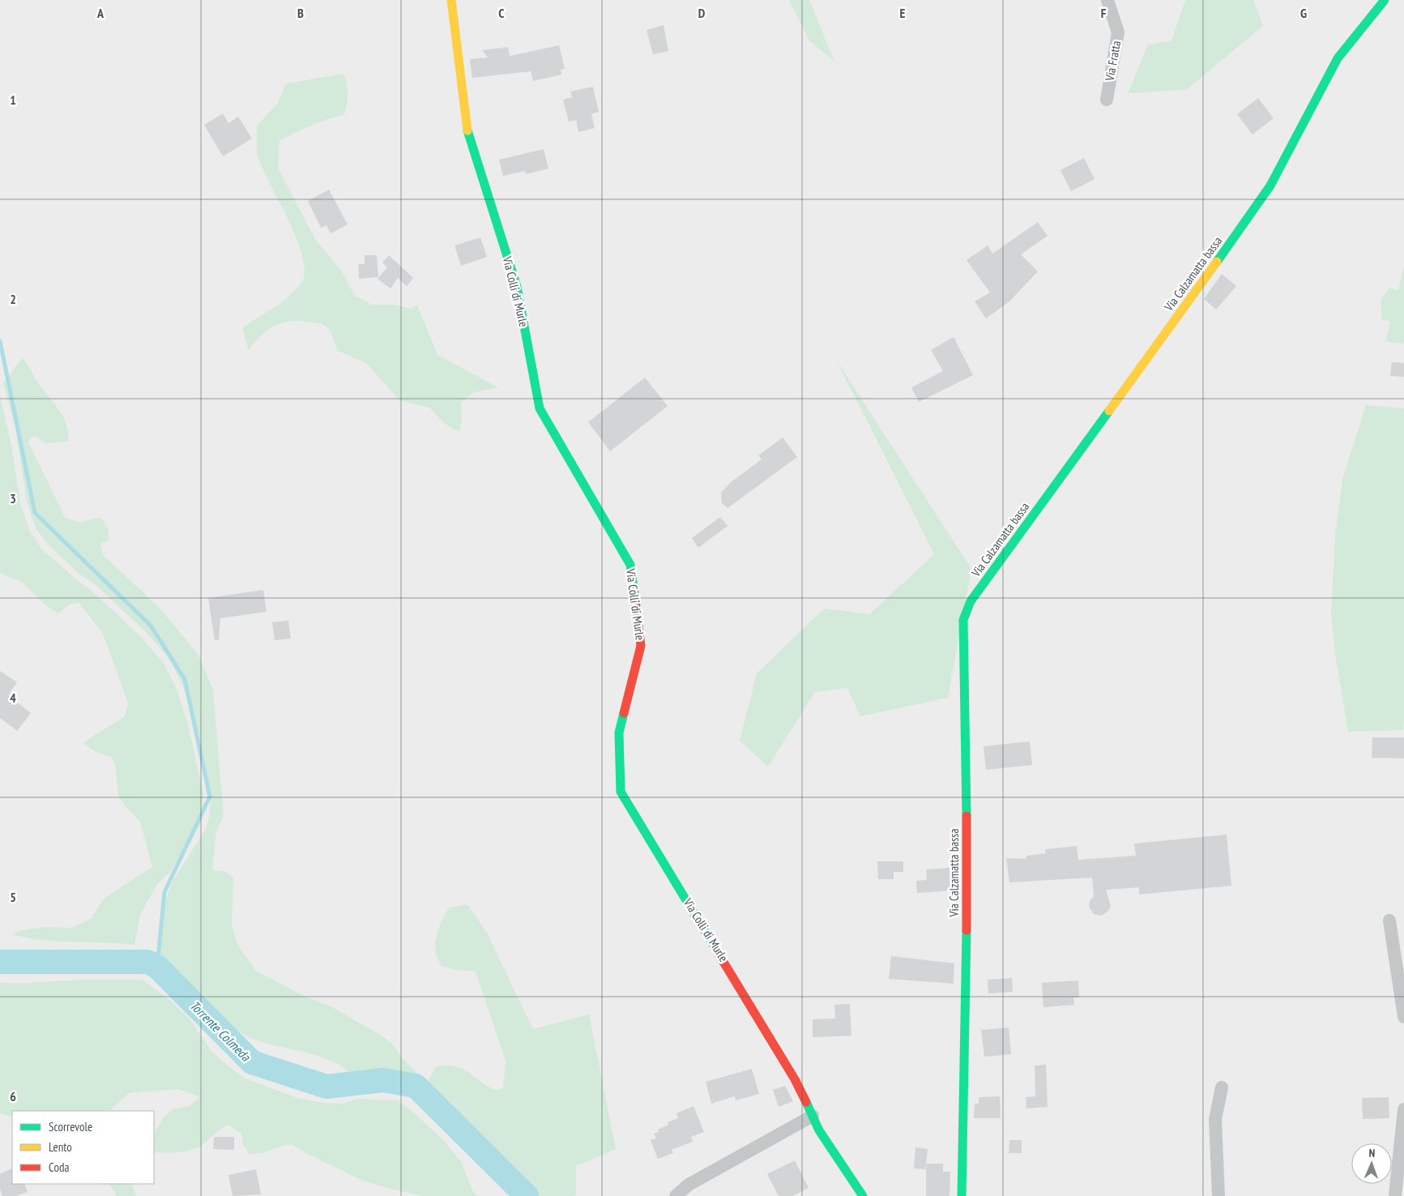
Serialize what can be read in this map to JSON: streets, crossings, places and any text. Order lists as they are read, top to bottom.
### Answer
{
  "streets": {
    "street": ["Via Fratta", "Via Calzamatta bassa", "Via Colli di Murle"]
  },
  "water": ["Torrente Colmeda"],
  "legend": ["Scorrevole", "Lento", "Coda"],
  "north": "top",
  "grid": {
    "columns": [
      "A",
      "B",
      "C",
      "D",
      "E",
      "F",
      "G"
    ],
    "rows": [
      "1",
      "2",
      "3",
      "4",
      "5",
      "6"
    ]
  }
}
